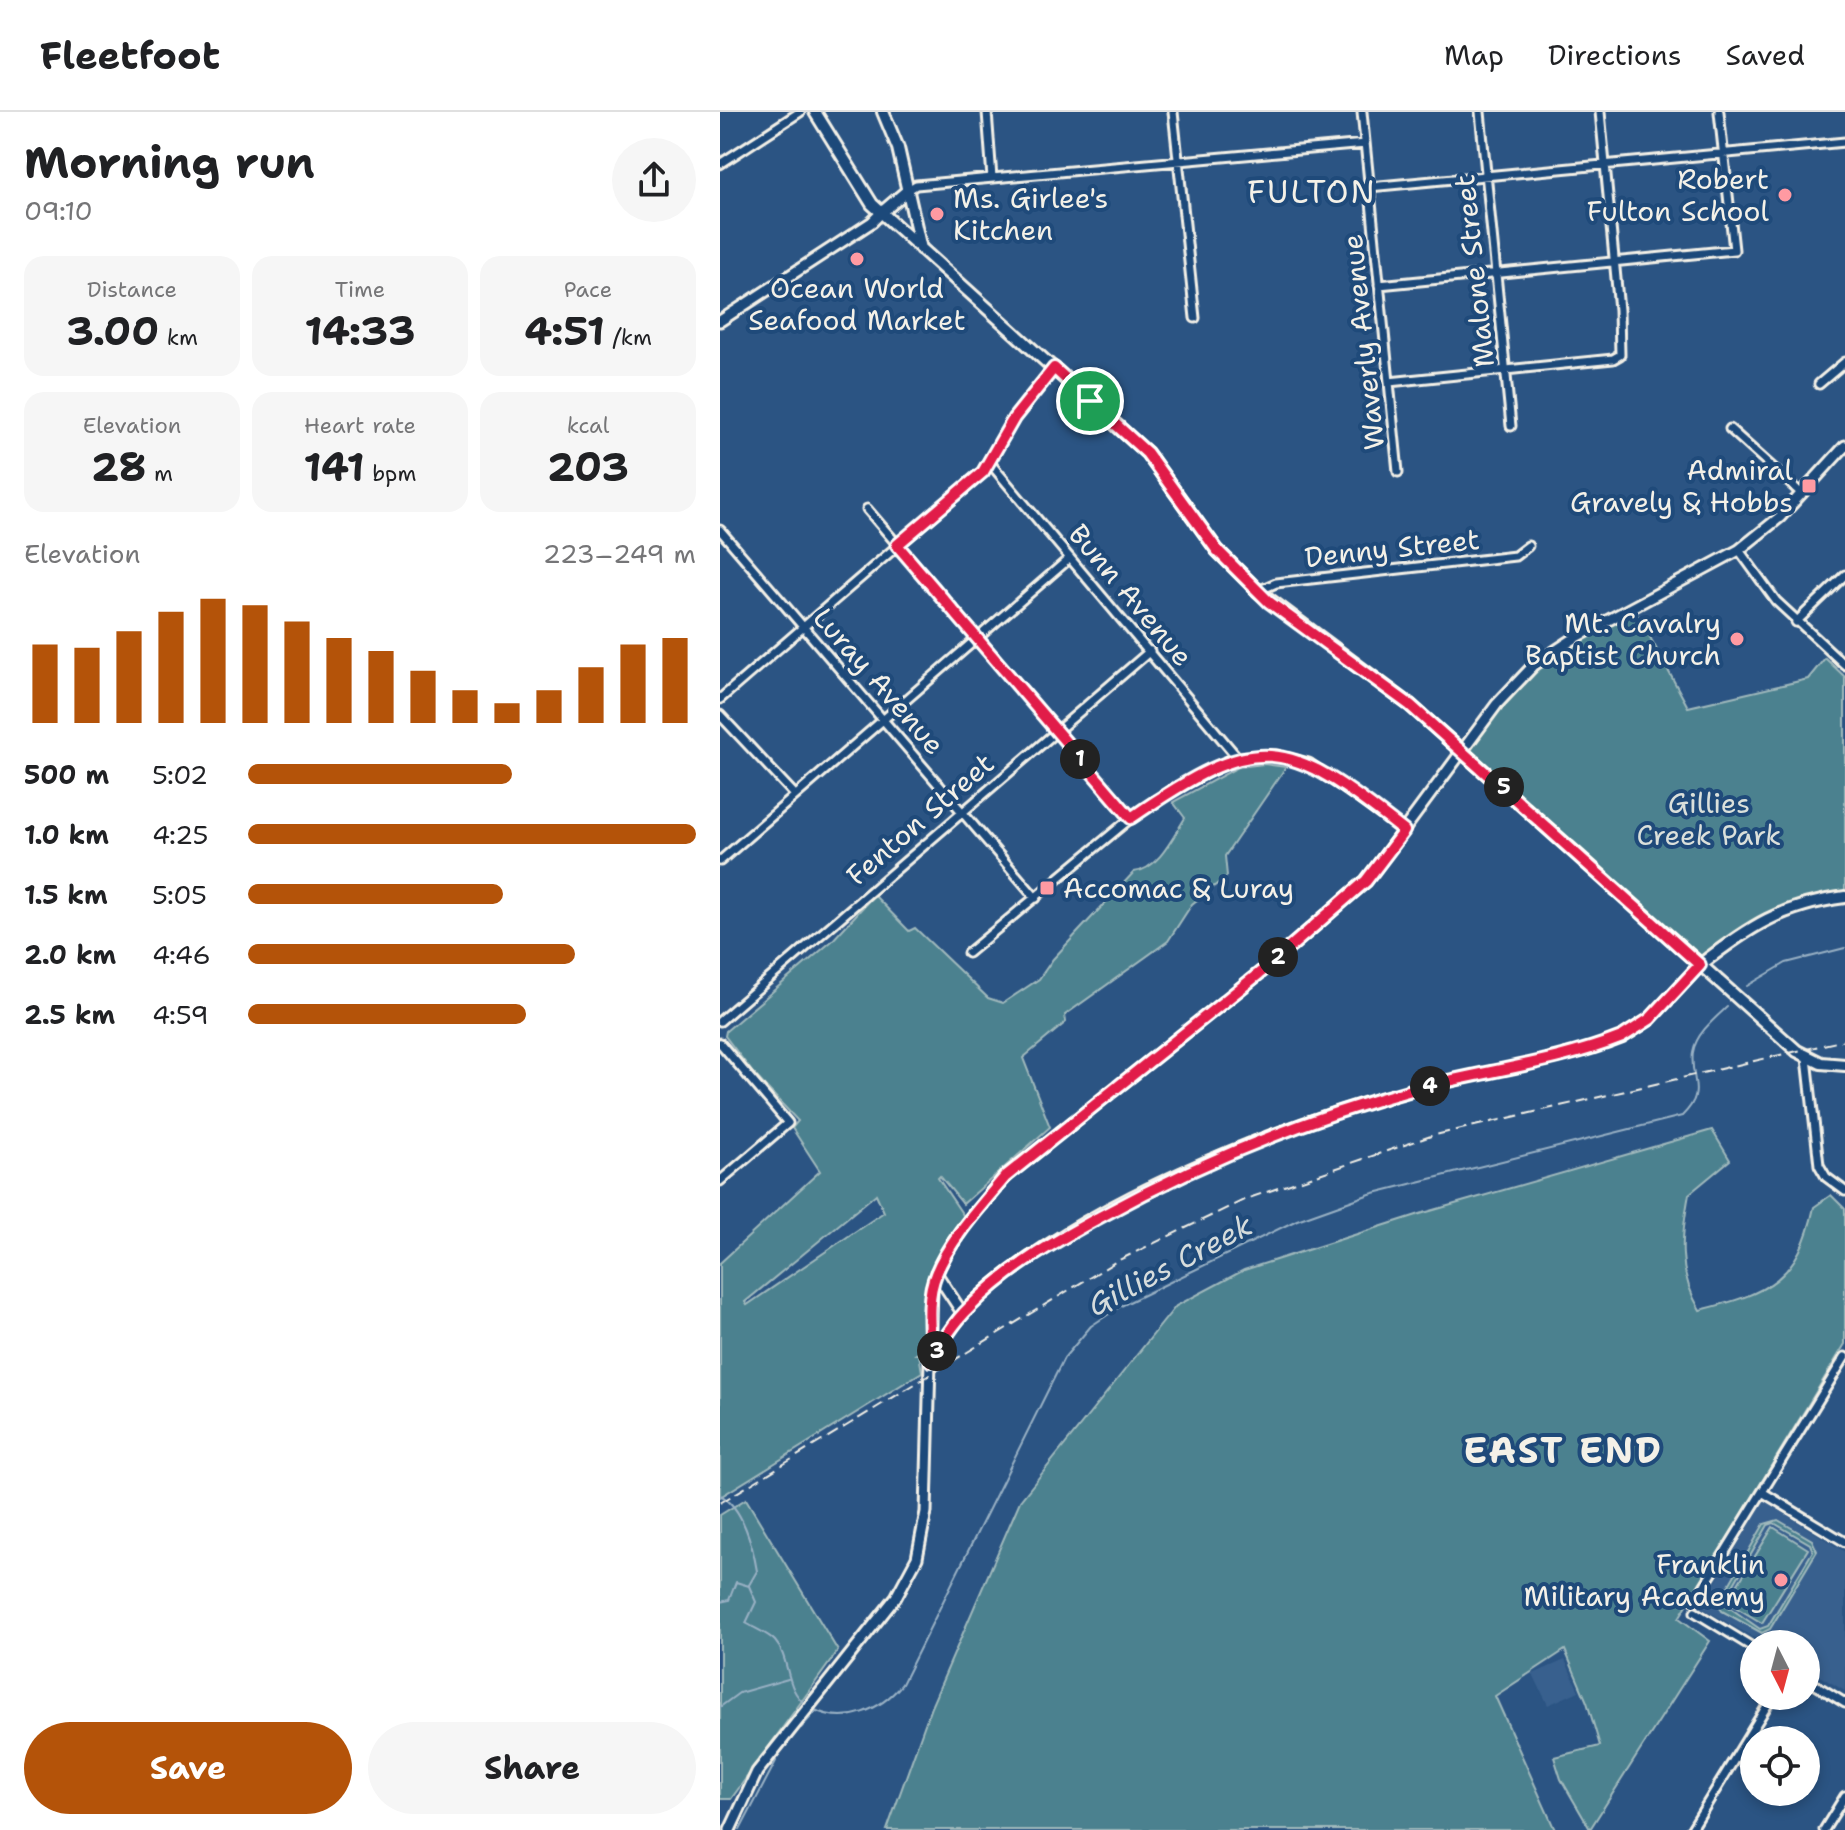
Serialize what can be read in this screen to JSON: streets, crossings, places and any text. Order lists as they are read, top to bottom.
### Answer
{
  "streets": {
    "street": [
      "Malone Street",
      "Waverly Avenue",
      "Denny Street",
      "Bunn Avenue",
      "Luray Avenue",
      "Fenton Street"
    ]
  },
  "crossings": [
    ["Bunn Avenue", "Fenton Street"],
    ["Luray Avenue", "Fenton Street"]
  ],
  "districts": ["FULTON", "EAST END"],
  "water": ["Gillies Creek"],
  "parks": ["Gillies Creek Park"],
  "places": {
    "other": [
      "Robert Fulton School",
      "Ms. Girlee's Kitchen",
      "Ocean World Seafood Market",
      "Mt. Cavalry Baptist Church",
      "Franklin Military Academy"
    ],
    "transit": ["Admiral Gravely & Hobbs", "Accomac & Luray"]
  },
  "north": "bottom",
  "page": {
    "header": "Fleetfoot",
    "nav": ["Map", "Directions", "Saved"],
    "heading": ["Morning run", "09:10"],
    "stats": [
      ["Distance", "3.00 km"],
      ["Time", "14:33"],
      ["Pace", "4:51 /km"],
      ["Elevation", "28 m"],
      ["Heart rate", "141 bpm"],
      ["kcal", "203"]
    ],
    "chart": ["Elevation", "223–249 m"],
    "pins": [
      "1",
      "5",
      "2",
      "4",
      "3"
    ],
    "list": [
      {
        "name": "500 m",
        "note": "5:02"
      },
      {
        "name": "1.0 km",
        "note": "4:25"
      },
      {
        "name": "1.5 km",
        "note": "5:05"
      },
      {
        "name": "2.0 km",
        "note": "4:46"
      },
      {
        "name": "2.5 km",
        "note": "4:59"
      }
    ],
    "buttons": ["Save", "Share"]
  }
}
